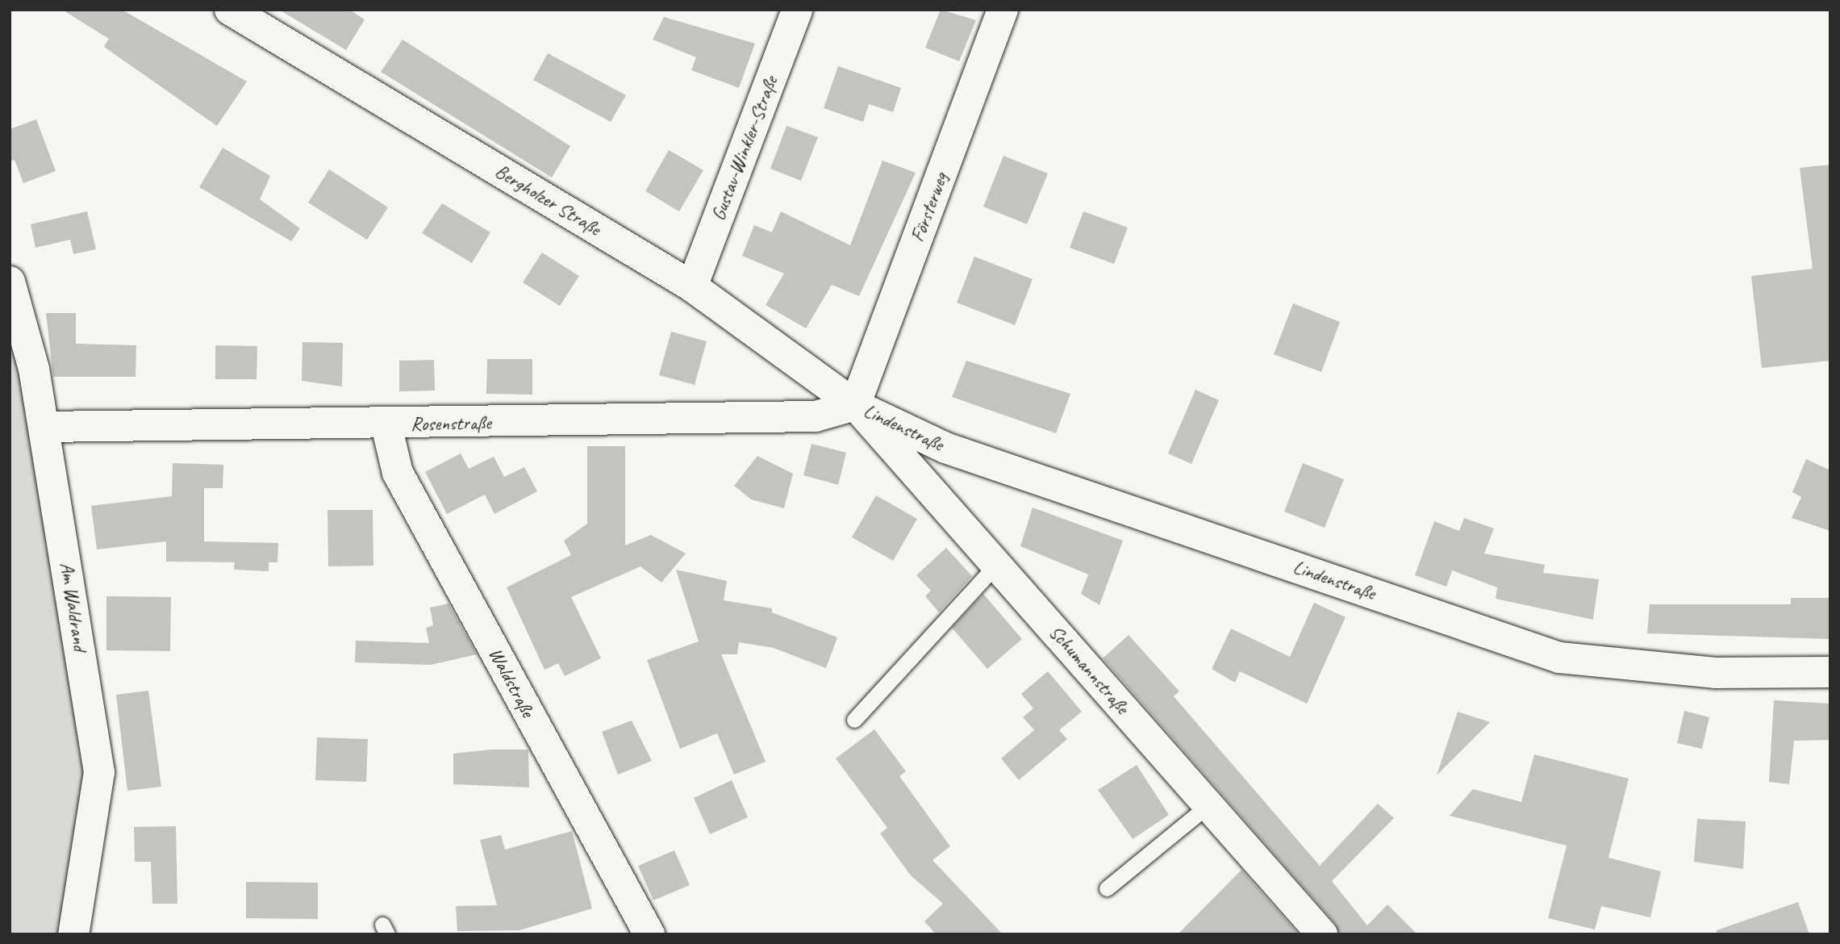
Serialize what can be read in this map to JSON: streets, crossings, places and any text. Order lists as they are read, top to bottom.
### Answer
{
  "streets": {
    "street": [
      "Gustav-Winkler-Straße",
      "Bergholzer Straße",
      "Försterweg",
      "Rosenstraße",
      "Lindenstraße",
      "Am Waldrand",
      "Schumannstraße",
      "Waldstraße"
    ]
  },
  "crossings": [
    ["Gustav-Winkler-Straße", "Bergholzer Straße"],
    ["Bergholzer Straße", "Försterweg"],
    ["Bergholzer Straße", "Rosenstraße"],
    ["Bergholzer Straße", "Lindenstraße"],
    ["Bergholzer Straße", "Schumannstraße"],
    ["Försterweg", "Rosenstraße"],
    ["Försterweg", "Lindenstraße"],
    ["Försterweg", "Schumannstraße"],
    ["Rosenstraße", "Lindenstraße"],
    ["Rosenstraße", "Am Waldrand"],
    ["Rosenstraße", "Schumannstraße"],
    ["Rosenstraße", "Waldstraße"],
    ["Lindenstraße", "Schumannstraße"]
  ]
}
